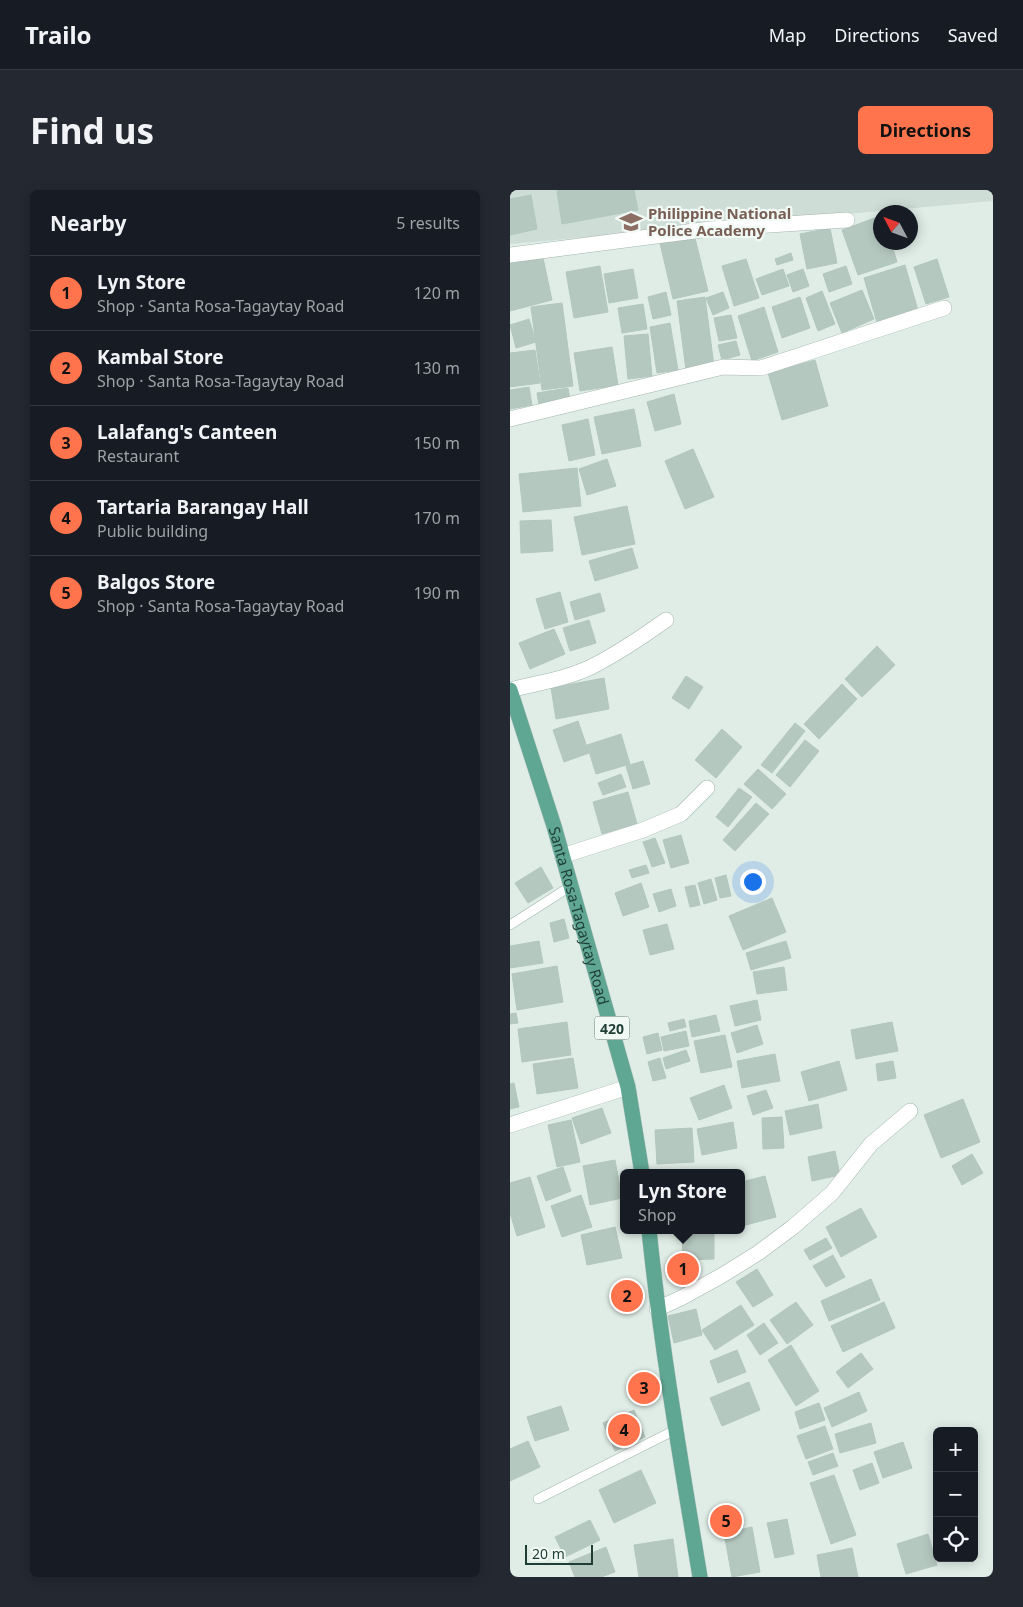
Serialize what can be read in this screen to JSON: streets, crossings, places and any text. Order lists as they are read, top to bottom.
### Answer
{
  "streets": {
    "main road": ["Santa Rosa-Tagaytay Road", "420"]
  },
  "places": {
    "school or university": ["Philippine National Police Academy"]
  },
  "scale_bar": "20 m",
  "north": "top left",
  "page": {
    "header": "Trailo",
    "nav": ["Map", "Directions", "Saved"],
    "buttons": "Directions",
    "title": "Find us",
    "heading": ["Nearby", "5 results"],
    "list": [
      {
        "mark": "1",
        "name": "Lyn Store",
        "note": "Shop · Santa Rosa-Tagaytay Road",
        "value": "120 m"
      },
      {
        "mark": "2",
        "name": "Kambal Store",
        "note": "Shop · Santa Rosa-Tagaytay Road",
        "value": "130 m"
      },
      {
        "mark": "3",
        "name": "Lalafang's Canteen",
        "note": "Restaurant",
        "value": "150 m"
      },
      {
        "mark": "4",
        "name": "Tartaria Barangay Hall",
        "note": "Public building",
        "value": "170 m"
      },
      {
        "mark": "5",
        "name": "Balgos Store",
        "note": "Shop · Santa Rosa-Tagaytay Road",
        "value": "190 m"
      }
    ],
    "popup": ["Lyn Store", "Shop"],
    "pins": [
      "1",
      "2",
      "3",
      "4",
      "5"
    ],
    "map_buttons": ["+", "−"],
    "scale": "20 m"
  }
}
